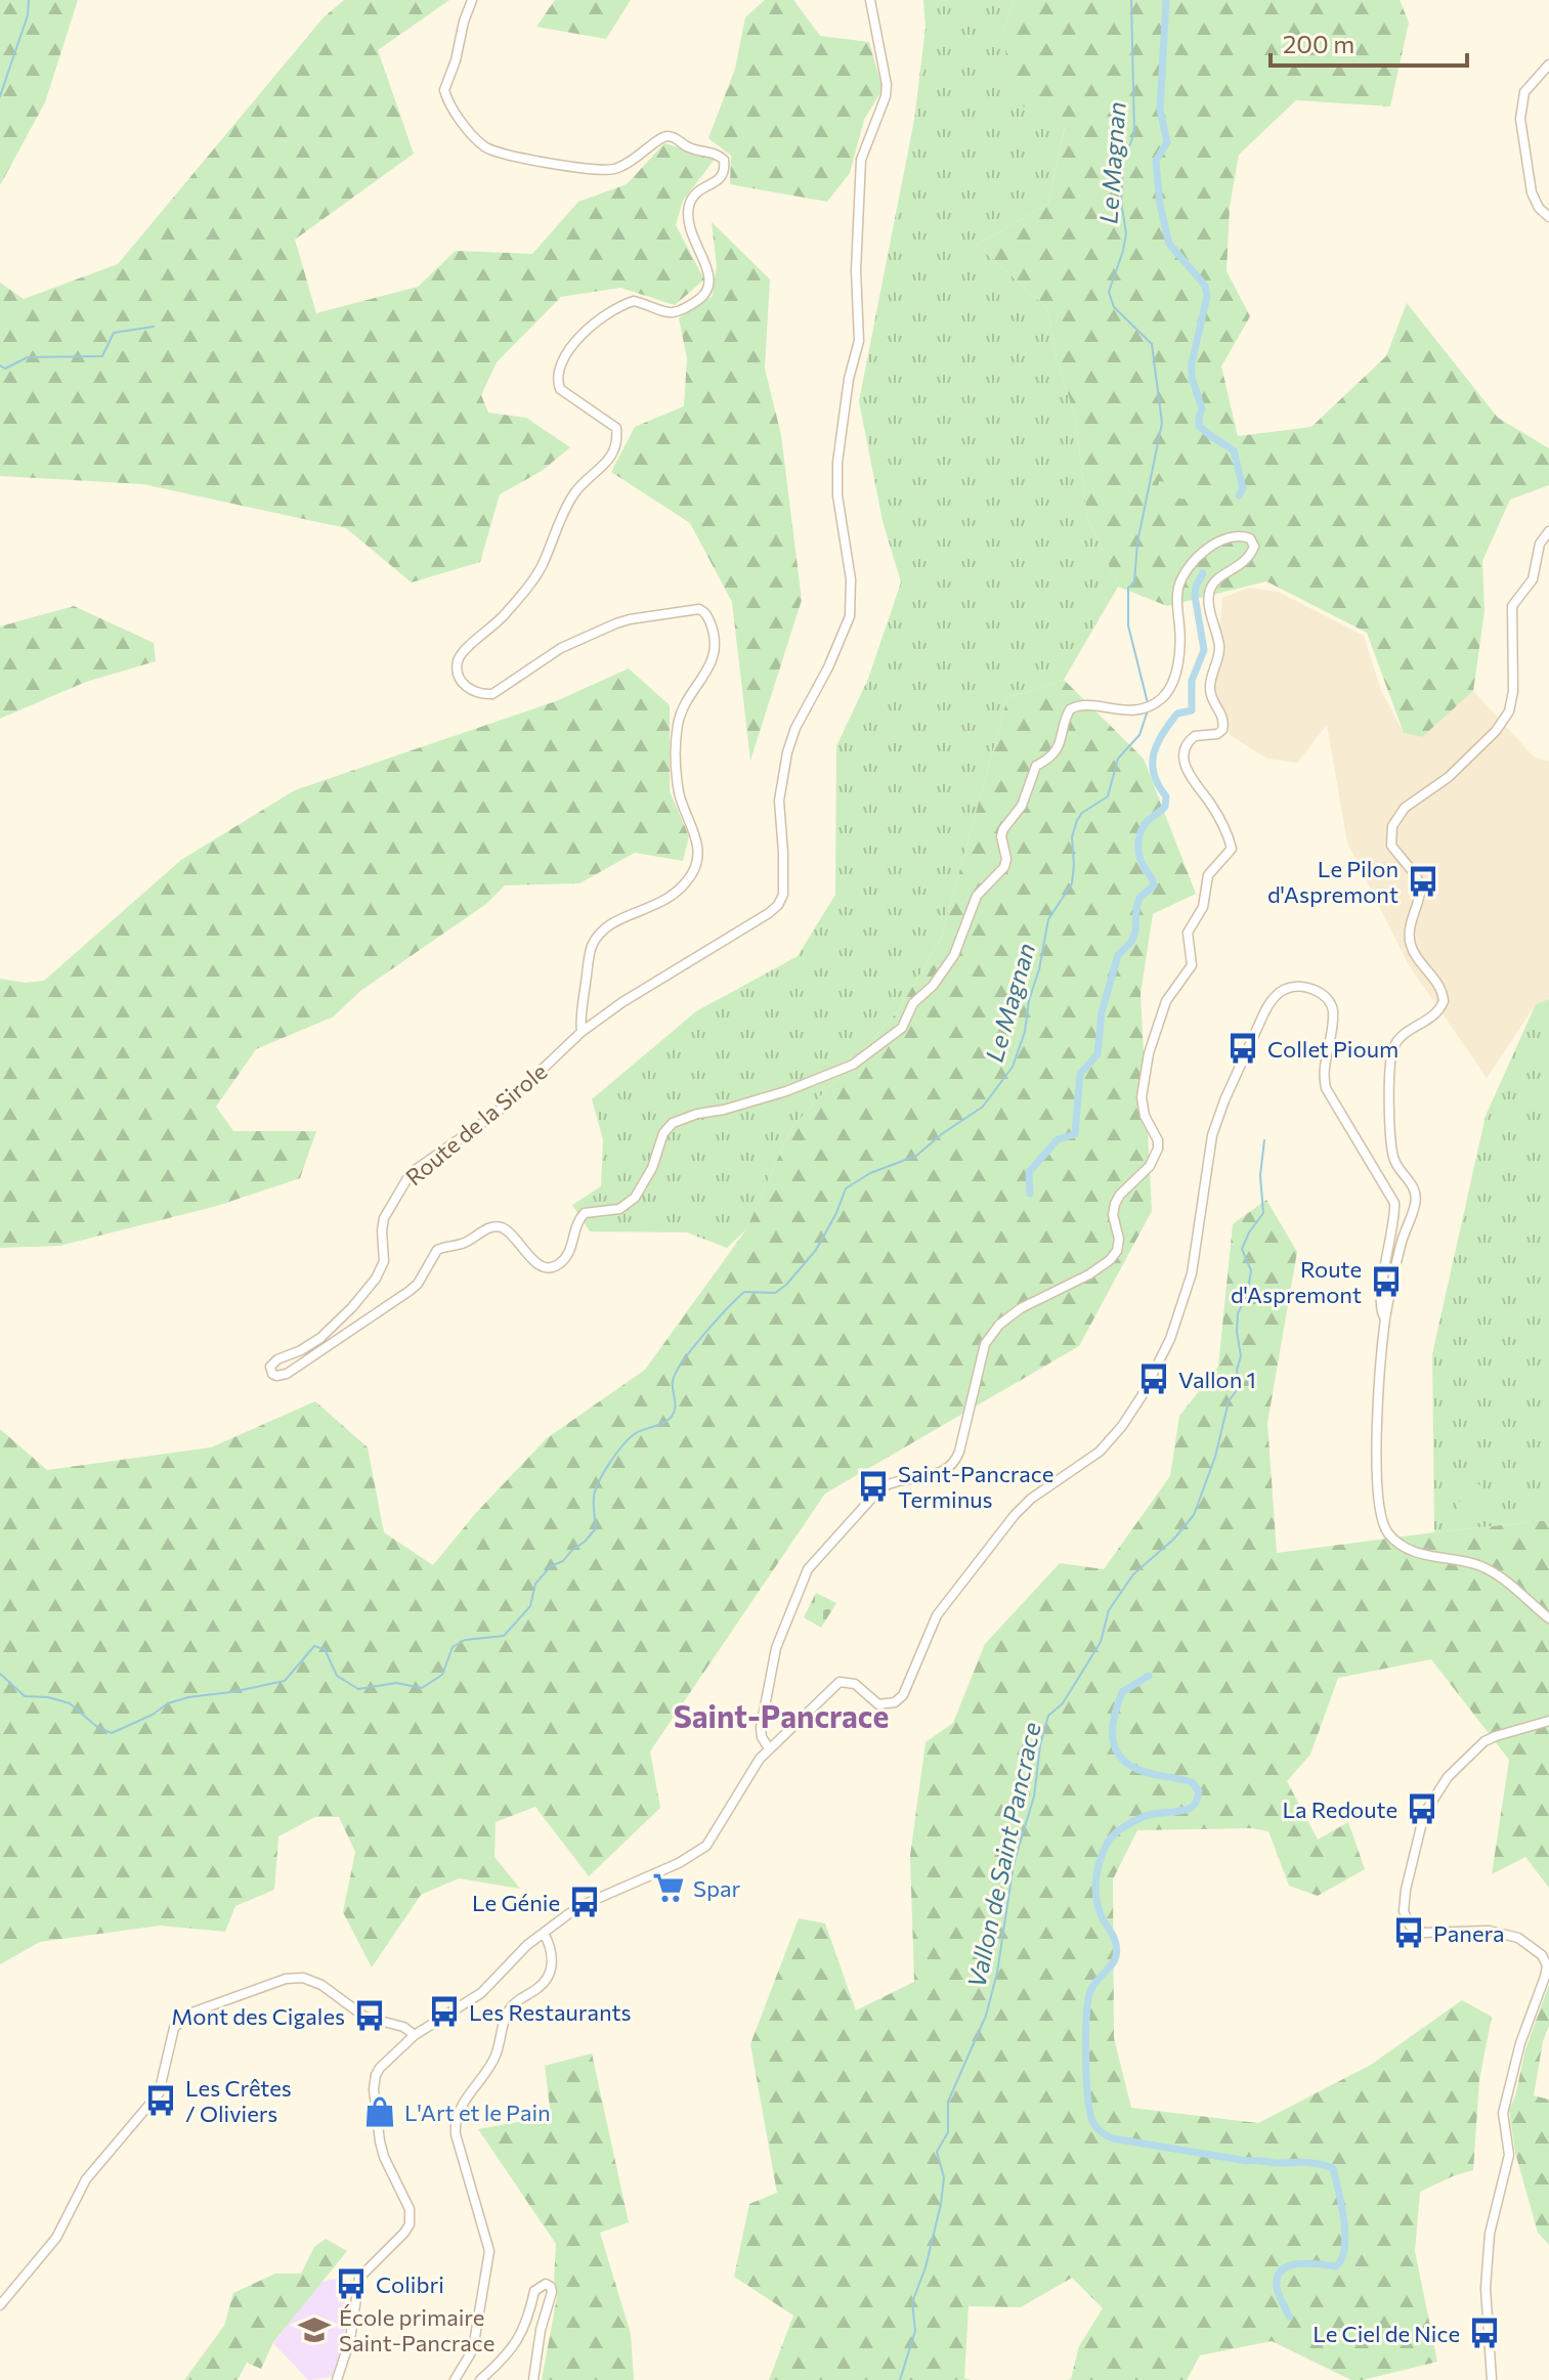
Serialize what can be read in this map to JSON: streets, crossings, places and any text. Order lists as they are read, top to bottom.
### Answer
{
  "streets": {
    "street": ["Route de la Sirole"]
  },
  "districts": ["Saint-Pancrace"],
  "water": ["Le Magnan", "Vallon de Saint Pancrace"],
  "places": {
    "bus stop": [
      "Le Pilon d'Aspremont",
      "Collet Pioum",
      "Route d'Aspremont",
      "Vallon 1",
      "Saint-Pancrace Terminus",
      "La Redoute",
      "Le Génie",
      "Panera",
      "Les Restaurants",
      "Mont des Cigales",
      "Les Crêtes / Oliviers",
      "Colibri",
      "Le Ciel de Nice"
    ],
    "supermarket": ["Spar"],
    "shop": ["L'Art et le Pain"],
    "school or university": ["École primaire Saint-Pancrace"]
  },
  "scale_bar": "200 m"
}
